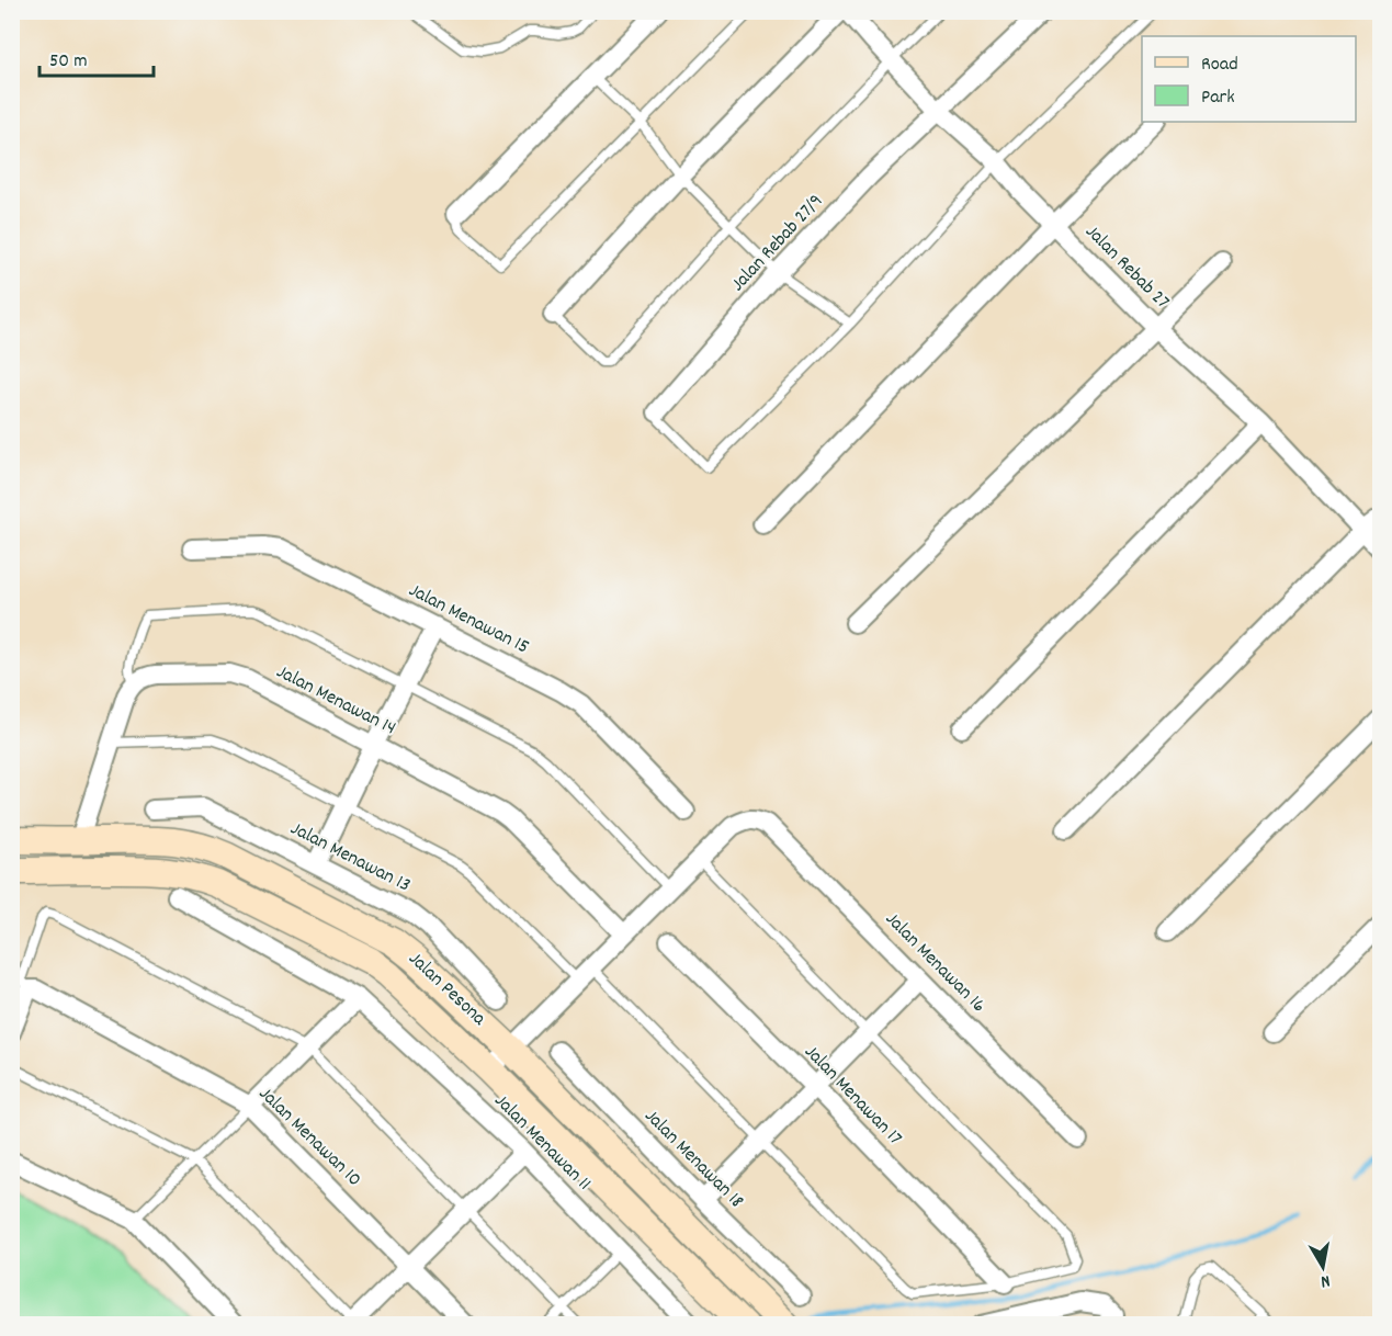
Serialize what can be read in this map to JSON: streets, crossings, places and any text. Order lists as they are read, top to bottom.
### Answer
{
  "streets": {
    "street": [
      "Jalan Rebab 27/9",
      "Jalan Rebab 27",
      "Jalan Menawan 15",
      "Jalan Menawan 14",
      "Jalan Menawan 13",
      "Jalan Menawan 16",
      "Jalan Pesona",
      "Jalan Menawan 17",
      "Jalan Menawan 10",
      "Jalan Menawan 11",
      "Jalan Menawan 18"
    ]
  },
  "crossings": [
    ["Jalan Rebab 27/9", "Jalan Rebab 27"]
  ],
  "legend": ["Road", "Park"],
  "scale_bar": "50 m",
  "north": "bottom"
}
